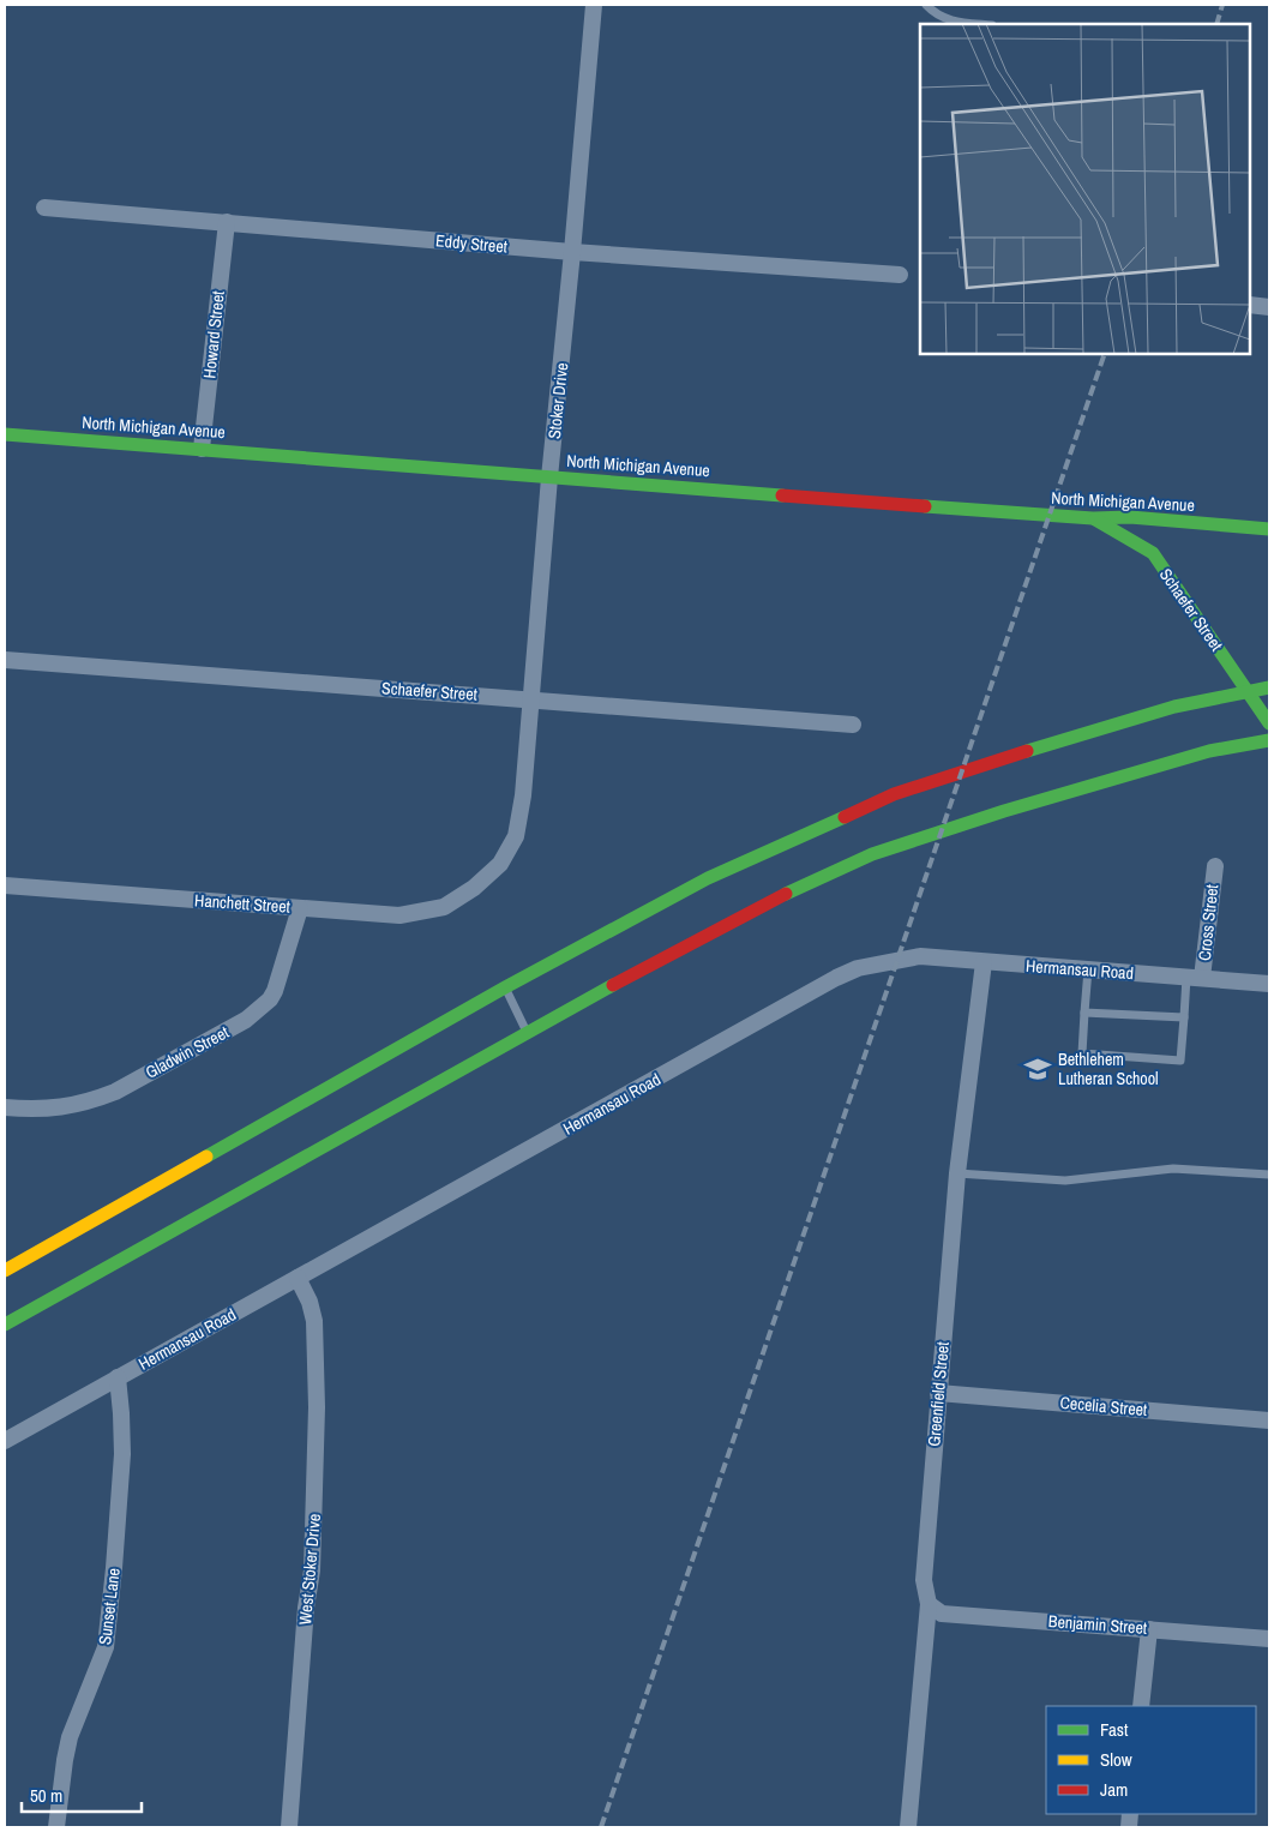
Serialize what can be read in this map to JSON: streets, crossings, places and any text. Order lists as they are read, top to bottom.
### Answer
{
  "streets": {
    "main road": ["North Michigan Avenue", "Schaefer Street"],
    "street": [
      "Eddy Street",
      "Howard Street",
      "Stoker Drive",
      "Hanchett Street",
      "Cross Street",
      "Hermansau Road",
      "Gladwin Street",
      "Greenfield Street",
      "Cecelia Street",
      "West Stoker Drive",
      "Sunset Lane",
      "Benjamin Street"
    ]
  },
  "crossings": [
    ["Eddy Street", "Howard Street"],
    ["Eddy Street", "Stoker Drive"],
    ["Howard Street", "North Michigan Avenue"],
    ["Stoker Drive", "North Michigan Avenue"],
    ["Stoker Drive", "Schaefer Street"],
    ["Stoker Drive", "Hanchett Street"],
    ["North Michigan Avenue", "Schaefer Street"],
    ["Hanchett Street", "Gladwin Street"],
    ["Cross Street", "Hermansau Road"],
    ["Hermansau Road", "Greenfield Street"],
    ["Hermansau Road", "West Stoker Drive"],
    ["Hermansau Road", "Sunset Lane"],
    ["Greenfield Street", "Cecelia Street"],
    ["Greenfield Street", "Benjamin Street"]
  ],
  "places": {
    "school or university": ["Bethlehem Lutheran School"]
  },
  "legend": ["Fast", "Slow", "Jam"],
  "scale_bar": "50 m"
}
